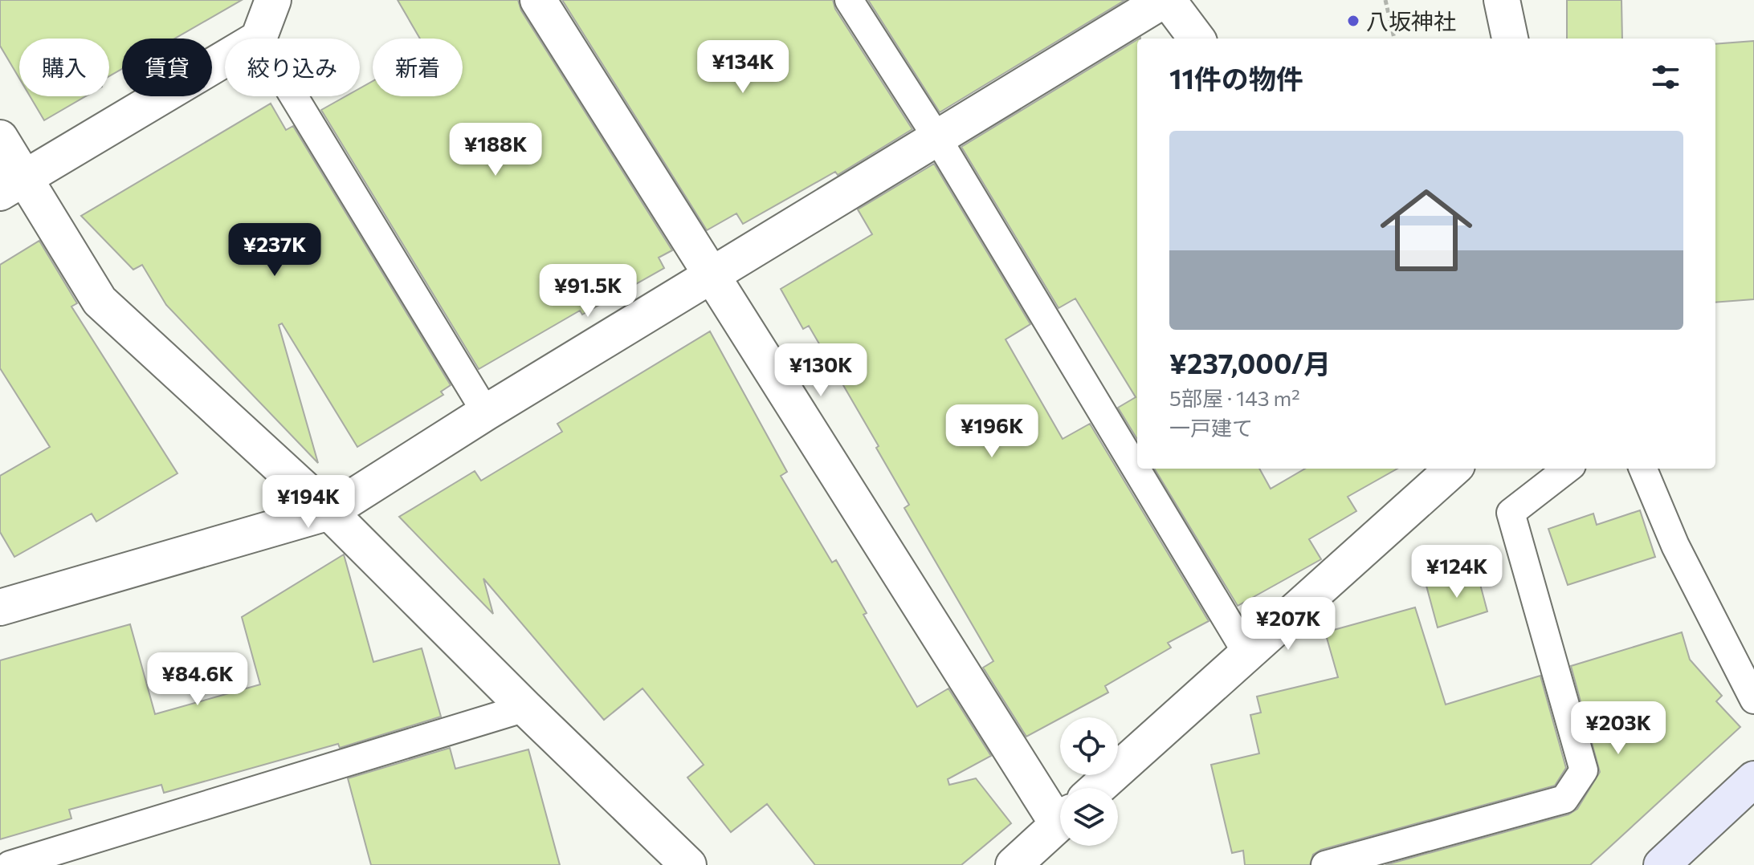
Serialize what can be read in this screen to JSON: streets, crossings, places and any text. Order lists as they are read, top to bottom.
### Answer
{
  "places": ["八坂神社"],
  "page": {
    "chip": [
      "購入",
      "賃貸",
      "絞り込み",
      "新着"
    ],
    "heading": "11件の物件",
    "price": [
      "¥134K",
      "¥188K",
      "¥237K",
      "¥91.5K",
      "¥130K",
      "¥196K",
      "¥194K",
      "¥124K",
      "¥207K",
      "¥84.6K",
      "¥203K"
    ],
    "list": [
      {
        "name": "¥237,000/月",
        "note": "5部屋 · 143 m² · 一戸建て"
      }
    ]
  }
}
